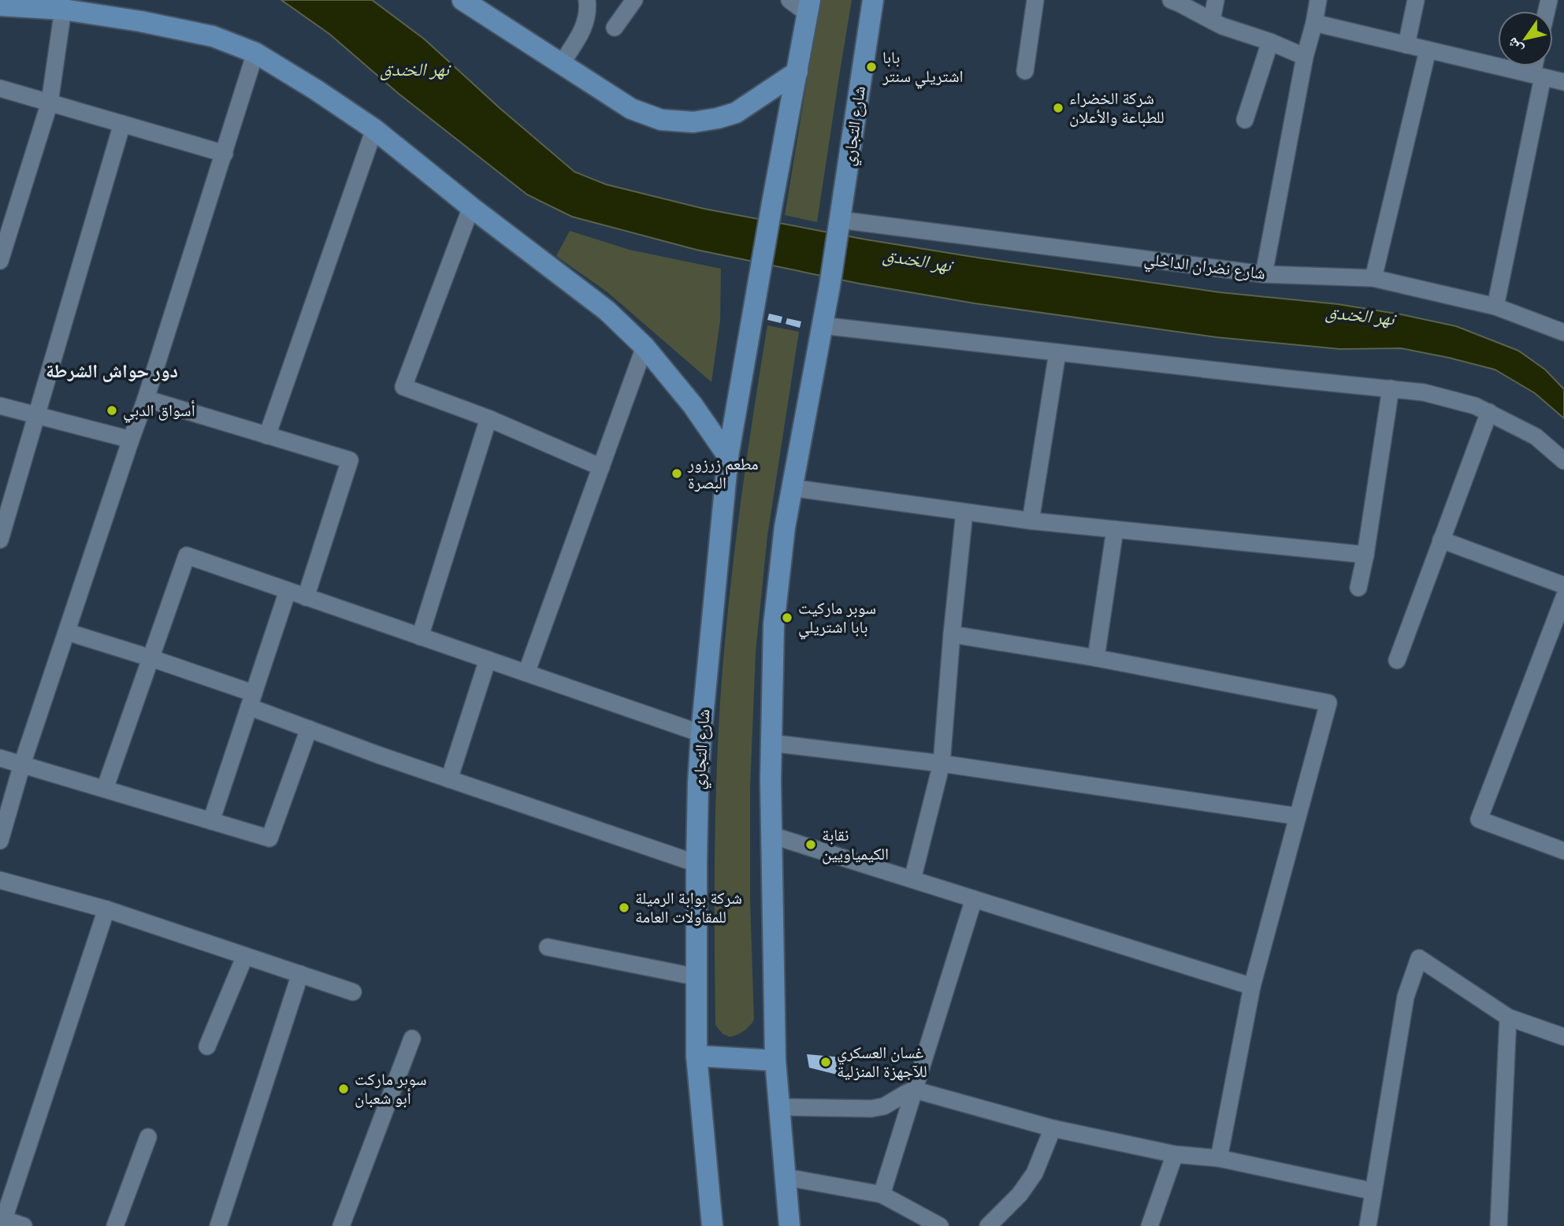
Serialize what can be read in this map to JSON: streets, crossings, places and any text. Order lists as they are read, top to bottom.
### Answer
{
  "streets": {
    "main road": ["شارع التجاري"],
    "street": ["شارع نضران الداخلي"]
  },
  "crossings": [
    ["شارع التجاري", "شارع نضران الداخلي"]
  ],
  "districts": ["دور حواش الشرطة"],
  "water": ["نهر الخندق"],
  "places": [
    "بابا اشتريلي سنتر",
    "شركة الخضراء للطباعة والأعلان",
    "أسواق الدبي",
    "مطعم زرزور البصرة",
    "سوبر ماركيت بابا اشتريلي",
    "نقابة الكيمياويين",
    "شركة بوابة الرميلة للمقاولات العامة",
    "غسان العسكري للآجهزة المنزلية",
    "سوبر ماركت أبو شعبان"
  ],
  "north": "bottom left"
}
